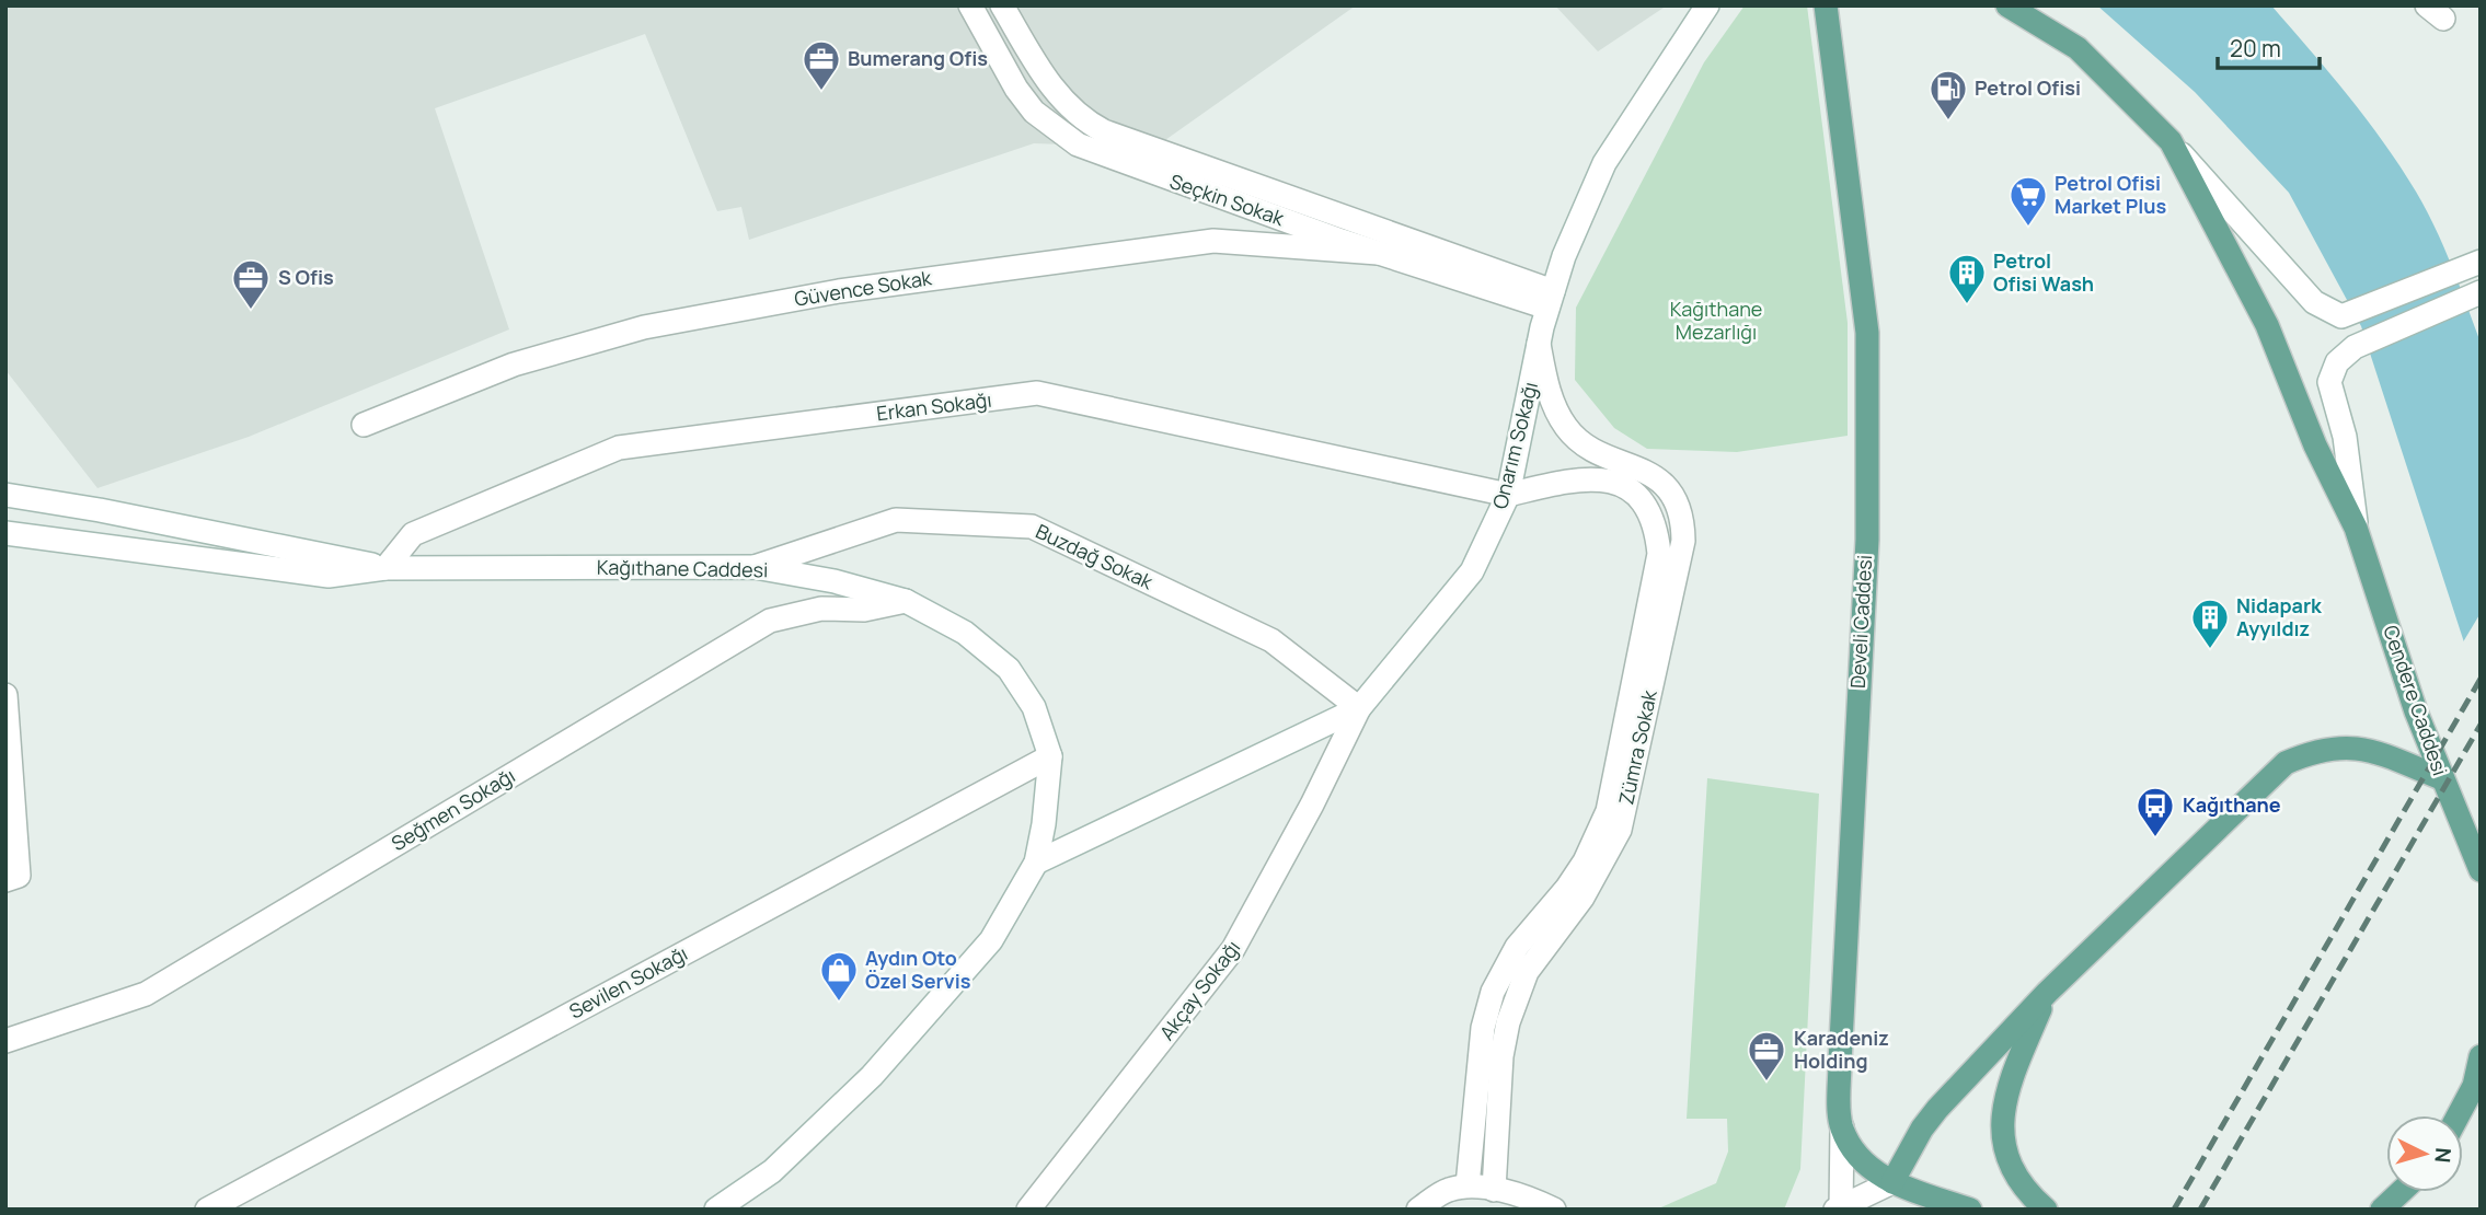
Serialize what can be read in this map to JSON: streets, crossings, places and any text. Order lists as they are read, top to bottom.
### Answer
{
  "streets": {
    "main road": ["Develi Caddesi", "Cendere Caddesi"],
    "street": [
      "Seçkin Sokak",
      "Güvence Sokak",
      "Erkan Sokağı",
      "Onarım Sokağı",
      "Buzdağ Sokak",
      "Kağıthane Caddesi",
      "Zümra Sokak",
      "Seğmen Sokağı",
      "Sevilen Sokağı",
      "Akçay Sokağı"
    ]
  },
  "crossings": [
    ["Seçkin Sokak", "Güvence Sokak"],
    ["Seçkin Sokak", "Onarım Sokağı"],
    ["Erkan Sokağı", "Onarım Sokağı"],
    ["Erkan Sokağı", "Kağıthane Caddesi"],
    ["Erkan Sokağı", "Zümra Sokak"],
    ["Onarım Sokağı", "Buzdağ Sokak"],
    ["Onarım Sokağı", "Kağıthane Caddesi"],
    ["Onarım Sokağı", "Zümra Sokak"],
    ["Onarım Sokağı", "Akçay Sokağı"],
    ["Buzdağ Sokak", "Kağıthane Caddesi"],
    ["Buzdağ Sokak", "Akçay Sokağı"],
    ["Kağıthane Caddesi", "Seğmen Sokağı"],
    ["Kağıthane Caddesi", "Sevilen Sokağı"]
  ],
  "parks": ["Kağıthane Mezarlığı"],
  "places": {
    "office": ["Bumerang Ofis", "S Ofis", "Karadeniz Holding"],
    "fuel station": ["Petrol Ofisi"],
    "supermarket": ["Petrol Ofisi Market Plus"],
    "building": ["Petrol Ofisi Wash", "Nidapark Ayyıldız"],
    "bus stop": ["Kağıthane"],
    "shop": ["Aydın Oto Özel Servis"]
  },
  "scale_bar": "20 m",
  "north": "right"
}
